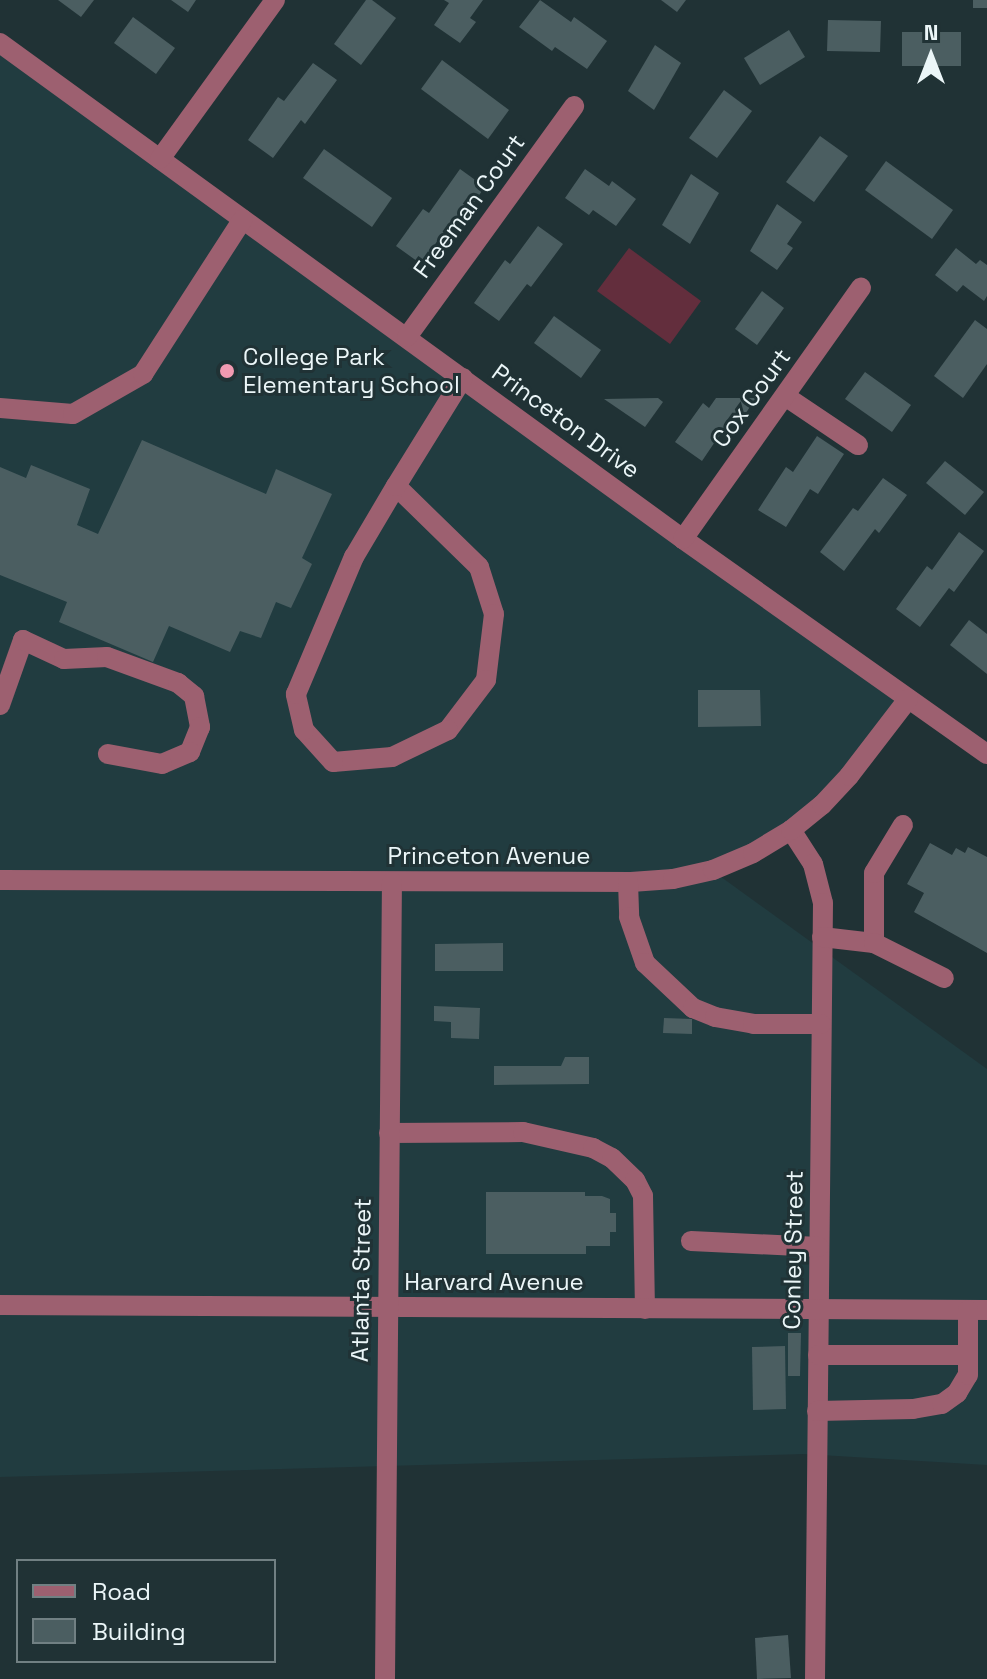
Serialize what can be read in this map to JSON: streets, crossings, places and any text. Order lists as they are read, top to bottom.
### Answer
{
  "streets": {
    "street": [
      "Freeman Court",
      "Cox Court",
      "Princeton Drive",
      "Princeton Avenue",
      "Conley Street",
      "Atlanta Street",
      "Harvard Avenue"
    ]
  },
  "crossings": [
    ["Freeman Court", "Princeton Drive"],
    ["Cox Court", "Princeton Drive"],
    ["Princeton Drive", "Princeton Avenue"],
    ["Princeton Avenue", "Conley Street"],
    ["Princeton Avenue", "Atlanta Street"],
    ["Conley Street", "Harvard Avenue"],
    ["Atlanta Street", "Harvard Avenue"]
  ],
  "places": ["College Park Elementary School"],
  "legend": ["Road", "Building"],
  "north": "top"
}
